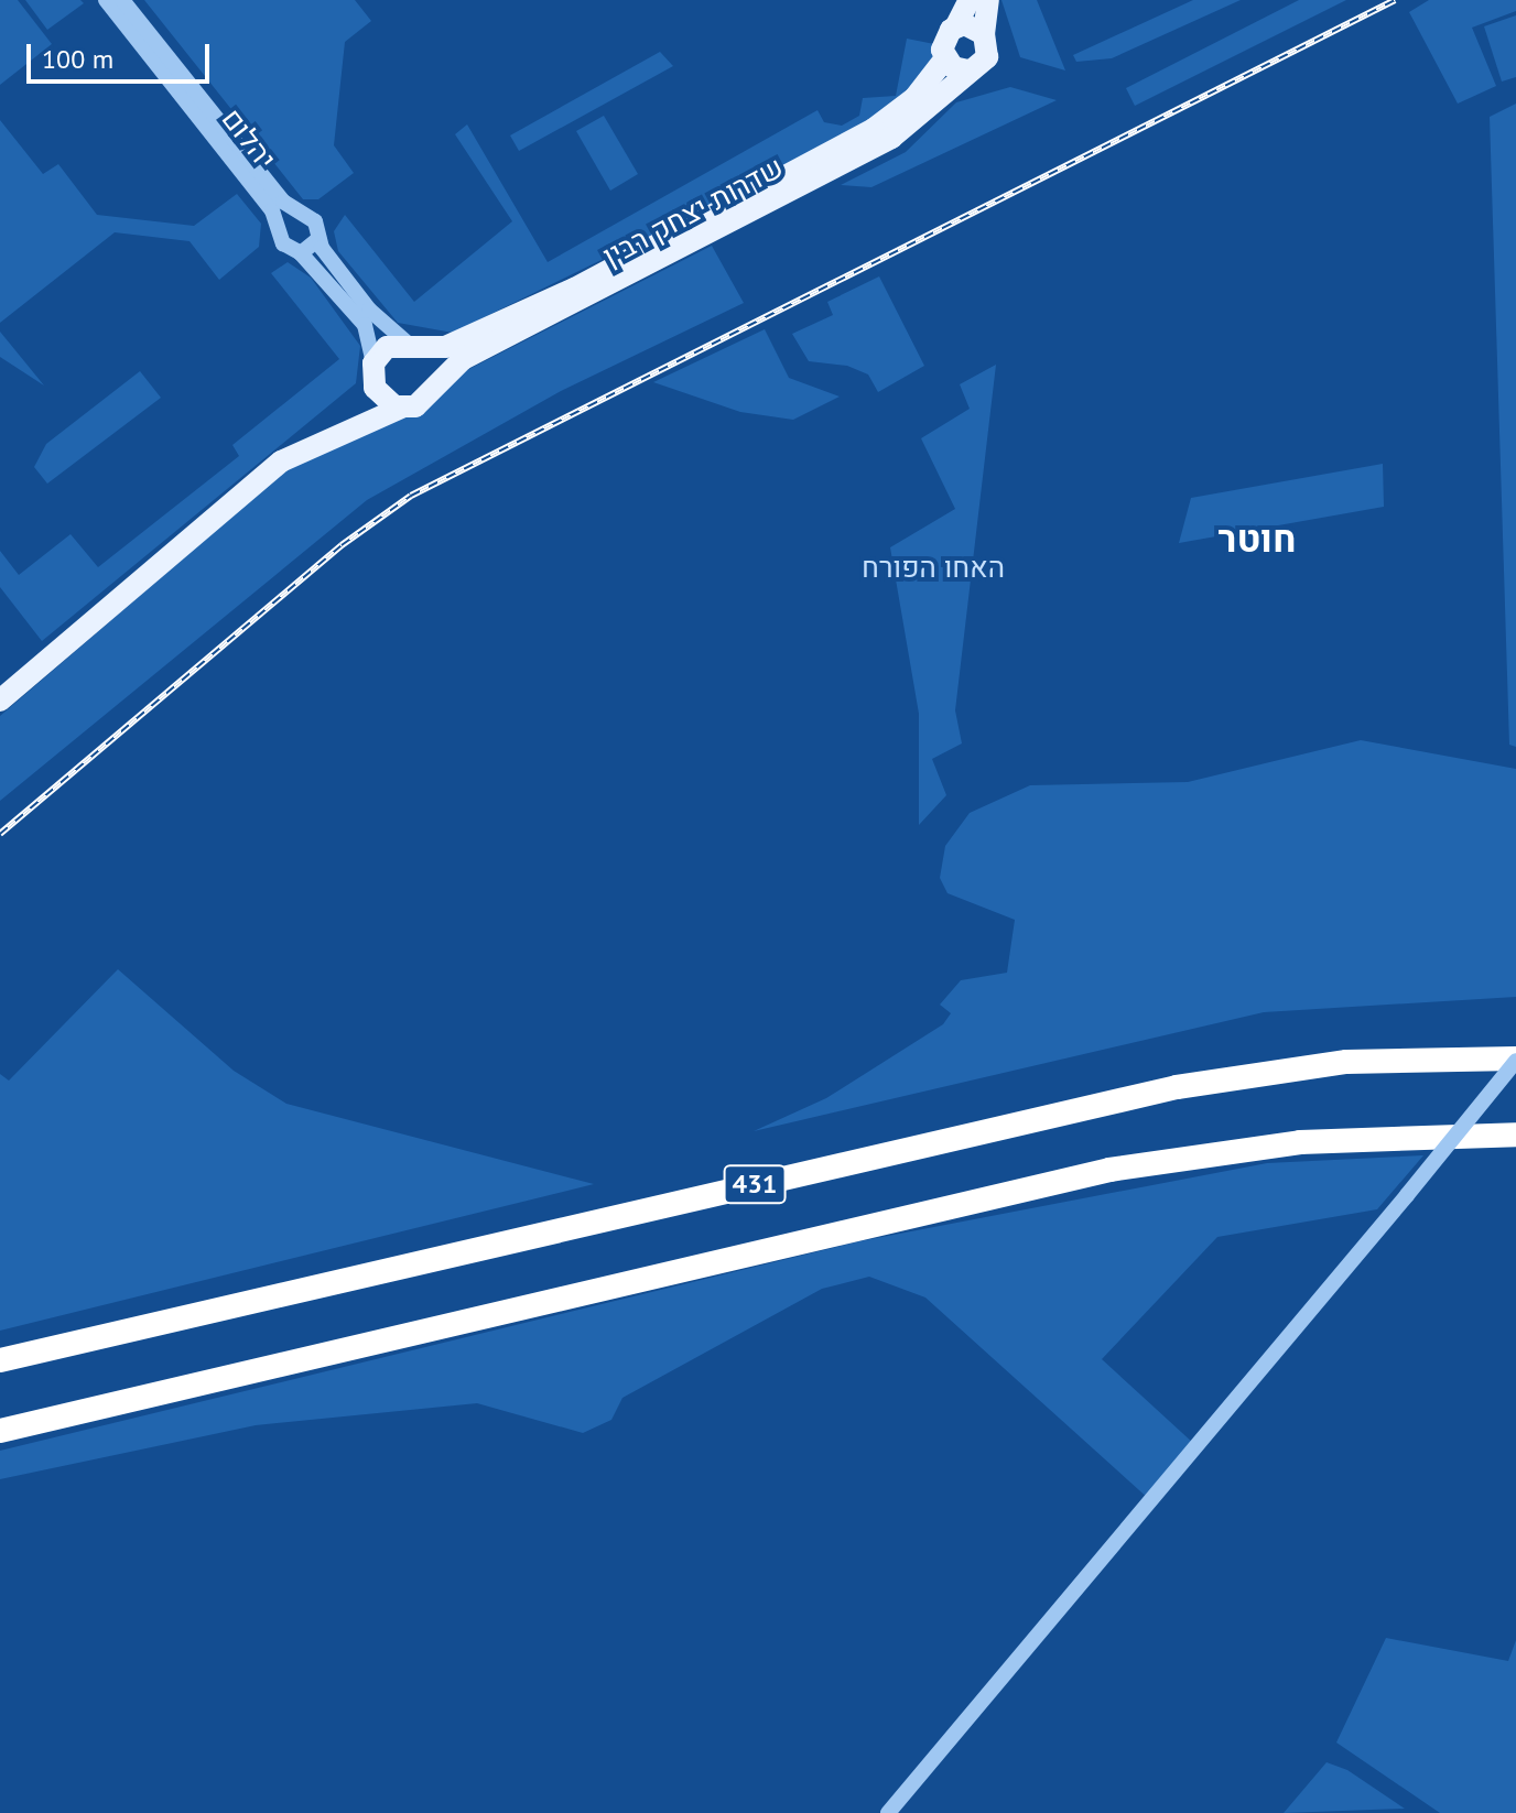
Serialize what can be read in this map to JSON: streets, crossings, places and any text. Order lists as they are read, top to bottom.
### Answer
{
  "streets": {
    "highway": ["431"],
    "main road": ["שדרות יצחק רבין"],
    "street": ["יהלום"]
  },
  "districts": ["חוטר"],
  "parks": ["האחו הפורח"],
  "scale_bar": "100 m"
}
